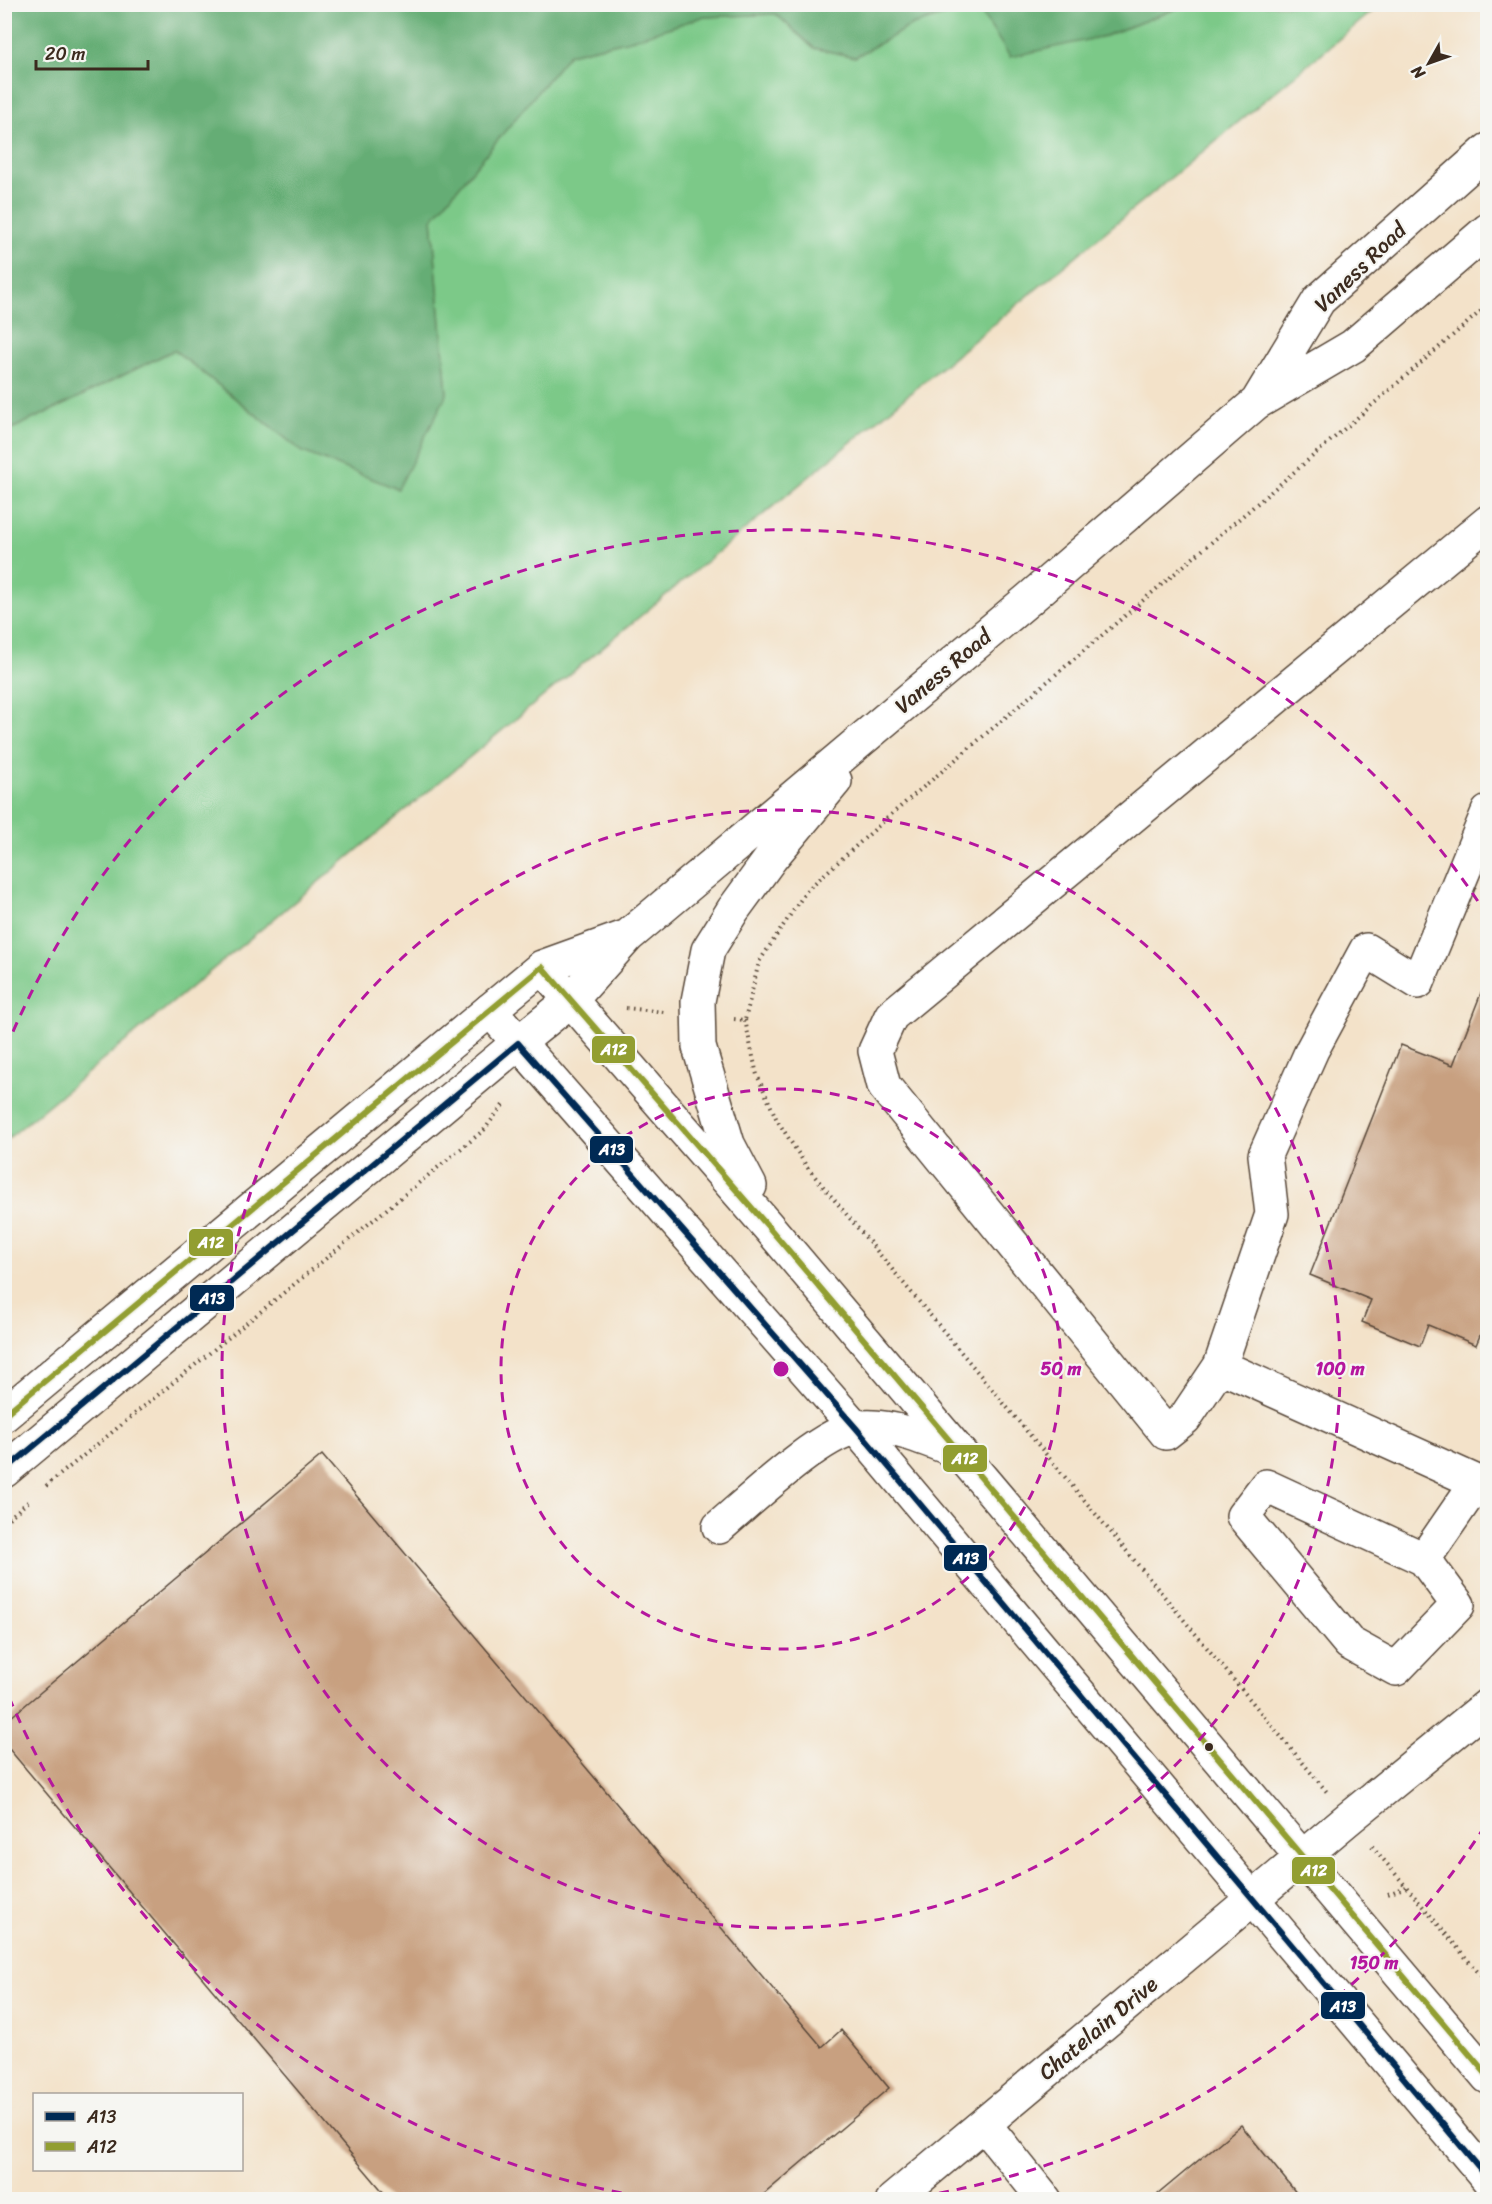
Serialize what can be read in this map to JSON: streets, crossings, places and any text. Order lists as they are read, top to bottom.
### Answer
{
  "streets": {
    "main road": ["Vaness Road", "Chatelain Drive"]
  },
  "lines": ["transit line A12", "transit line A13"],
  "legend": ["A13", "A12"],
  "scale_bar": "20 m",
  "north": "bottom left",
  "rings": ["50 m", "100 m", "150 m"]
}
